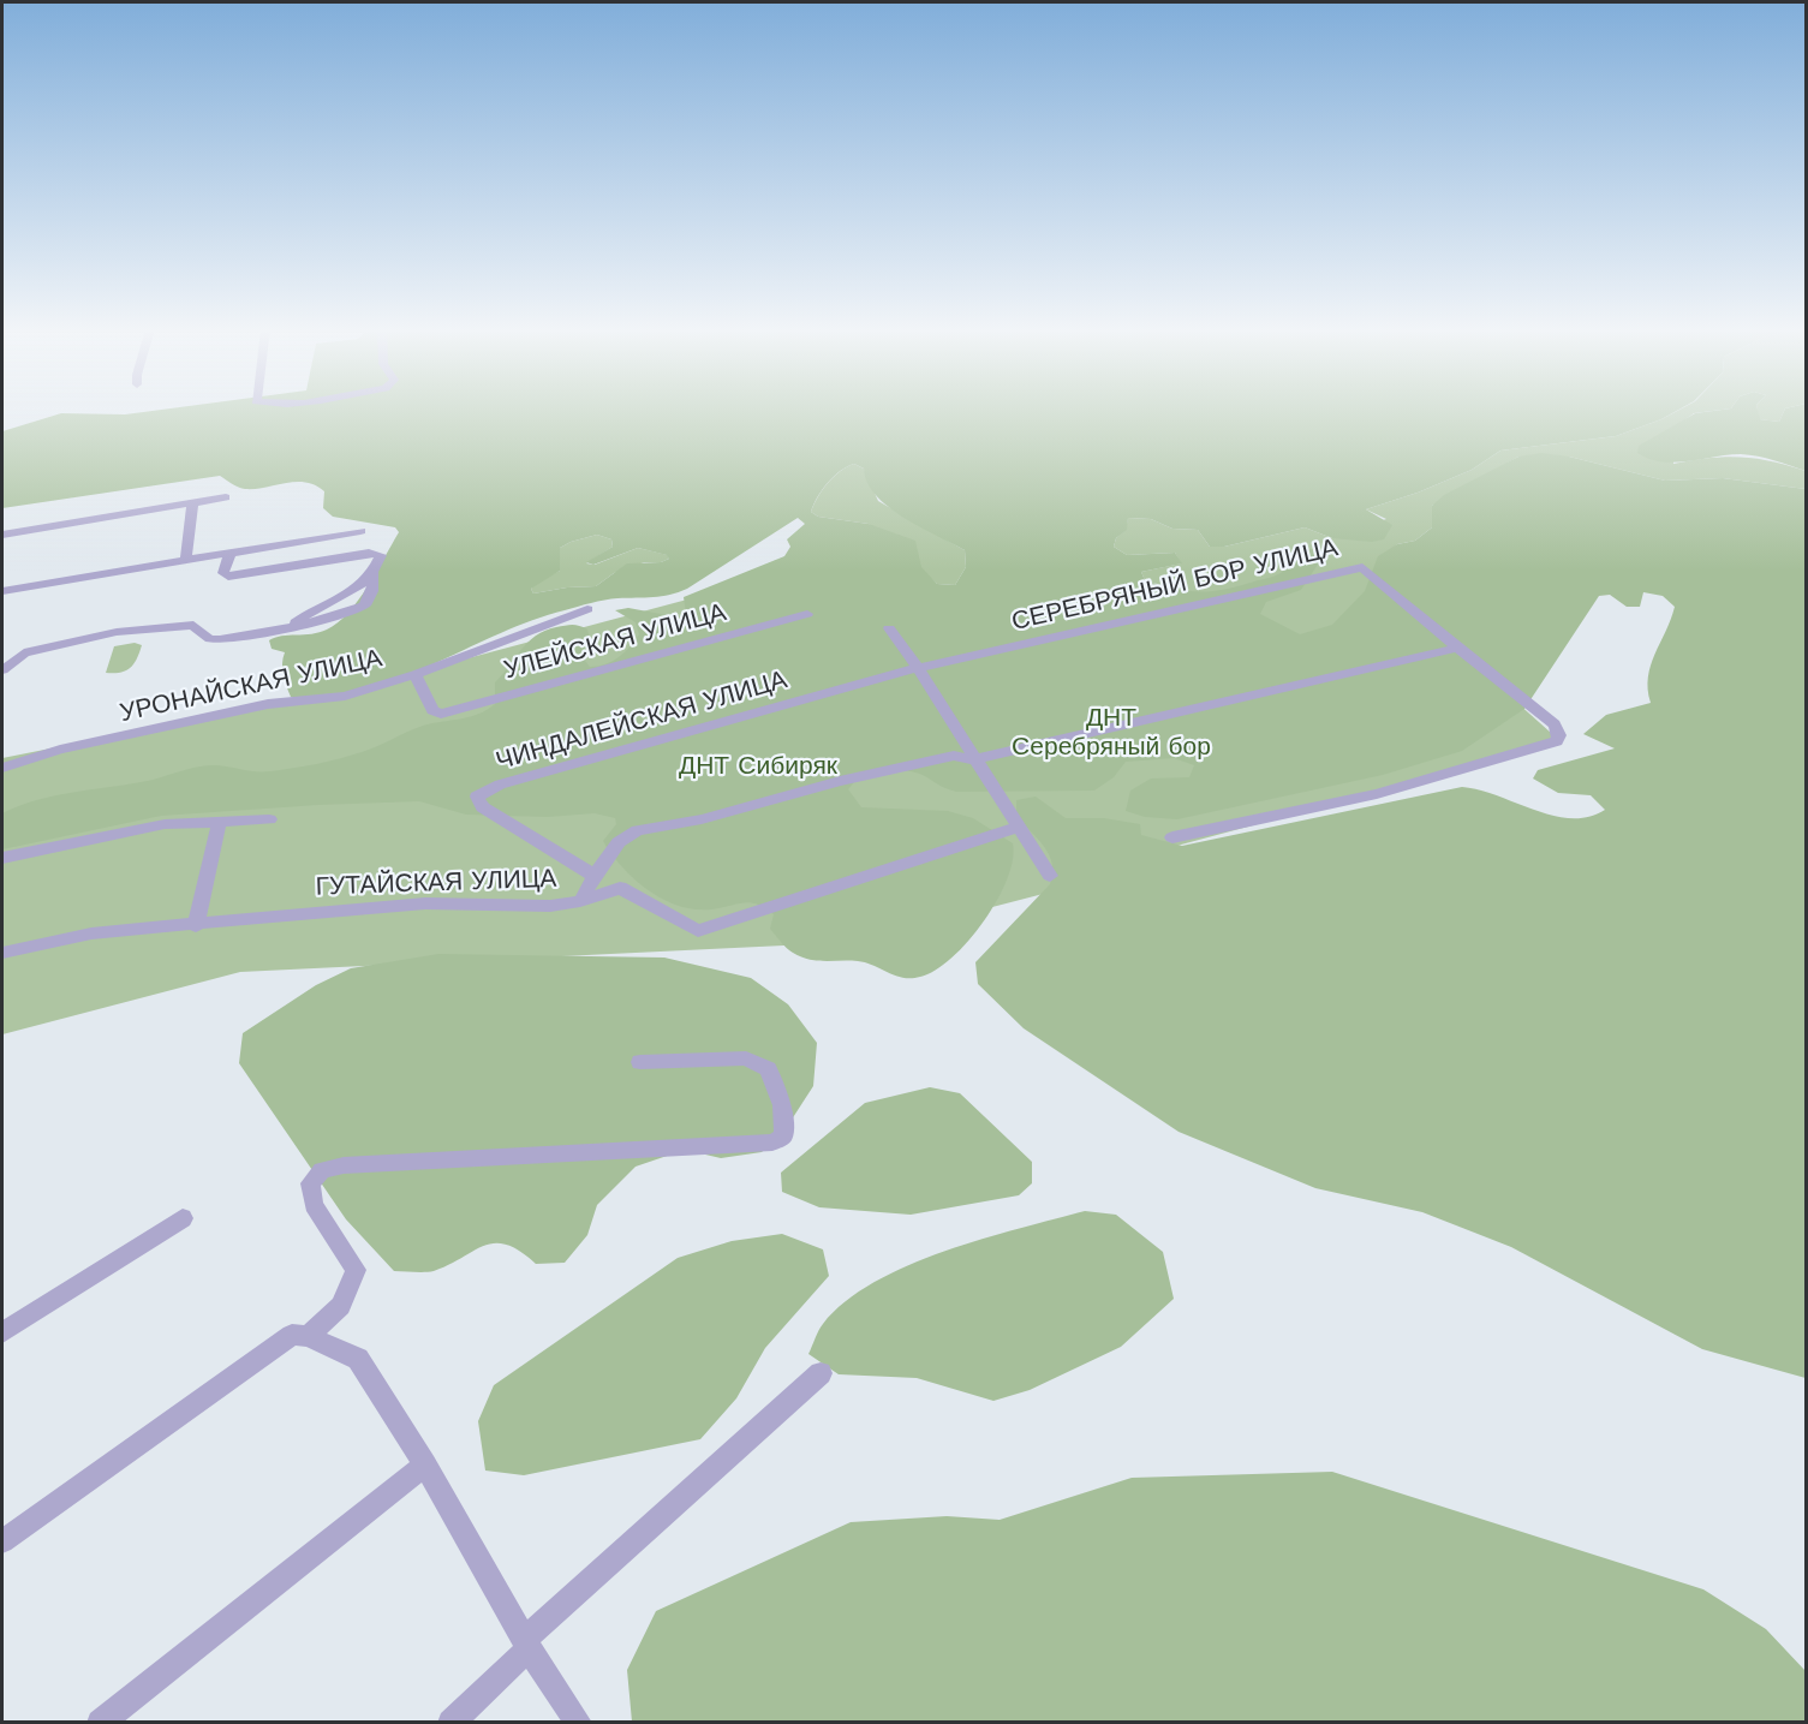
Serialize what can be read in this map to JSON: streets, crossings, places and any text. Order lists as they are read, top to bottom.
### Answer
{
  "streets": {
    "street": [
      "СЕРЕБРЯНЫЙ БОР УЛИЦА",
      "УЛЕЙСКАЯ УЛИЦА",
      "УРОНАЙСКАЯ УЛИЦА",
      "ЧИНДАЛЕЙСКАЯ УЛИЦА",
      "ГУТАЙСКАЯ УЛИЦА"
    ]
  },
  "crossings": [
    ["СЕРЕБРЯНЫЙ БОР УЛИЦА", "ЧИНДАЛЕЙСКАЯ УЛИЦА"],
    ["УЛЕЙСКАЯ УЛИЦА", "УРОНАЙСКАЯ УЛИЦА"]
  ],
  "parks": ["ДНТ Серебряный бор", "ДНТ Сибиряк"]
}
